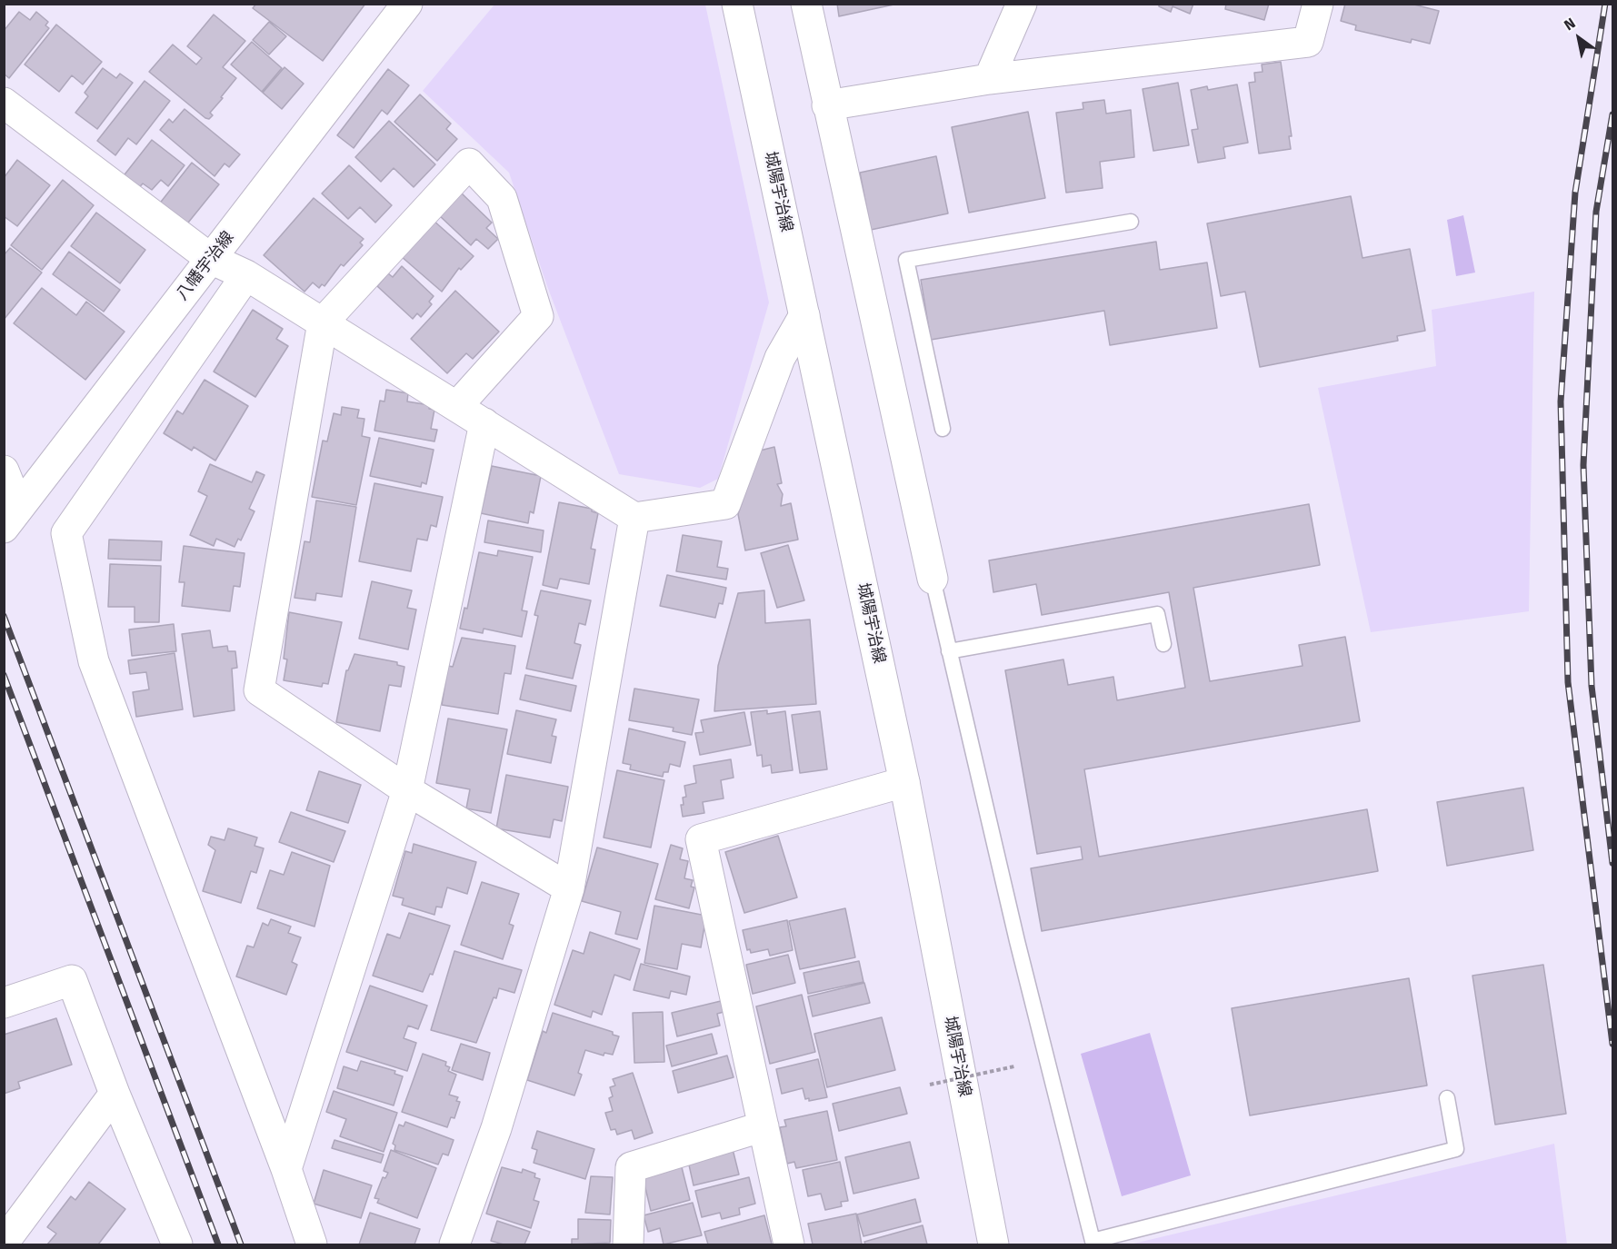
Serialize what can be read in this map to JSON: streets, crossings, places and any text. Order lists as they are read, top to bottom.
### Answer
{
  "streets": {
    "street": ["城陽宇治線", "八幡宇治線"]
  },
  "north": "top left"
}
